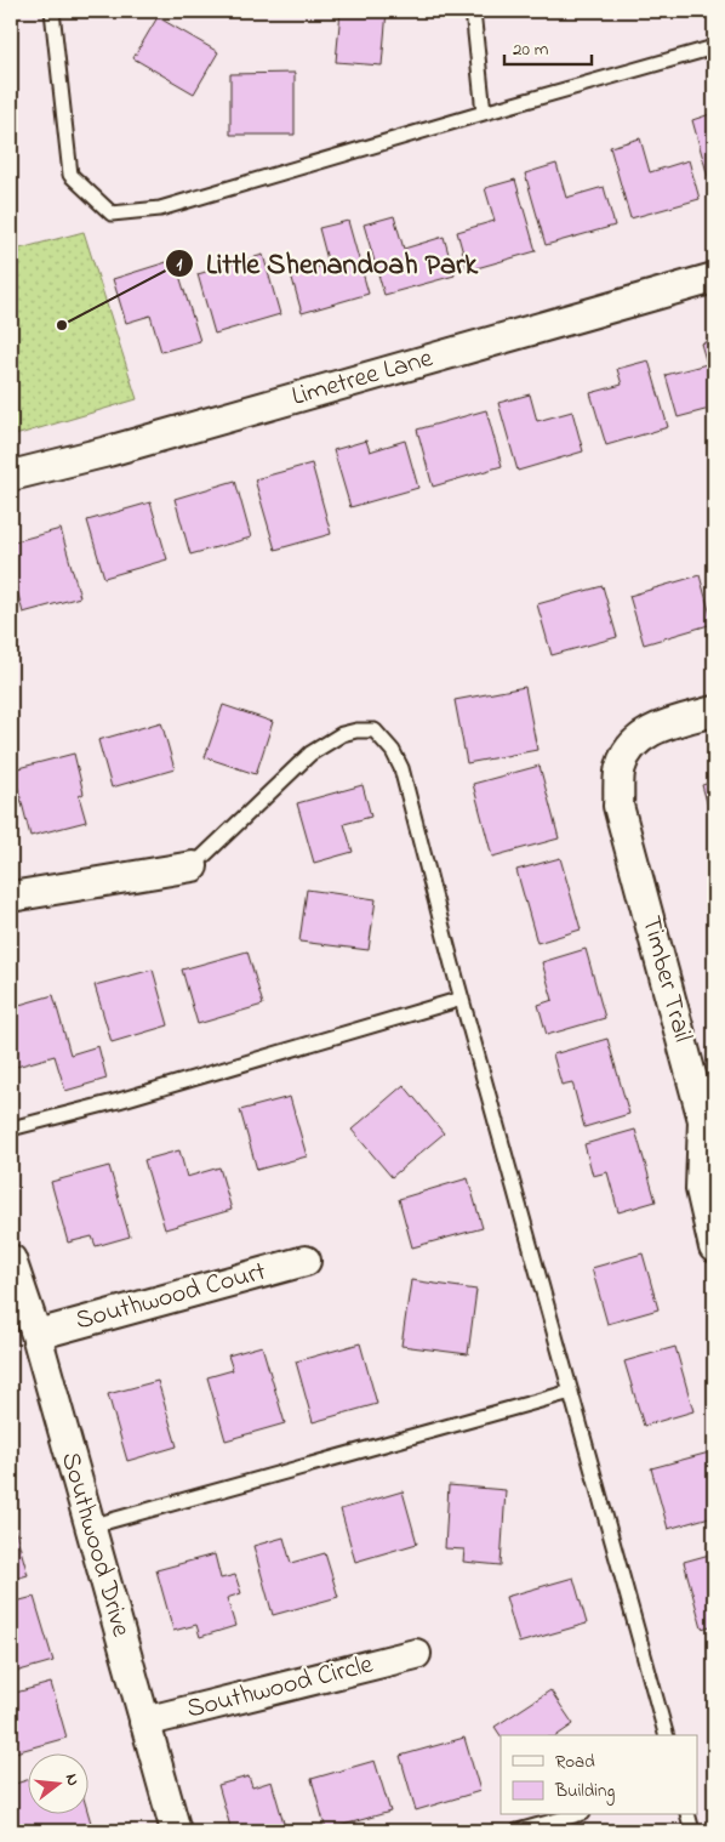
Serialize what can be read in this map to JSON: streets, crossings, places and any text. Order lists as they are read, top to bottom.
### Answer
{
  "streets": {
    "street": [
      "Limetree Lane",
      "Timber Trail",
      "Southwood Court",
      "Southwood Drive",
      "Southwood Circle"
    ]
  },
  "crossings": [
    ["Southwood Court", "Southwood Drive"],
    ["Southwood Drive", "Southwood Circle"]
  ],
  "places": ["Little Shenandoah Park"],
  "legend": ["Road", "Building"],
  "scale_bar": "20 m",
  "north": "right"
}
